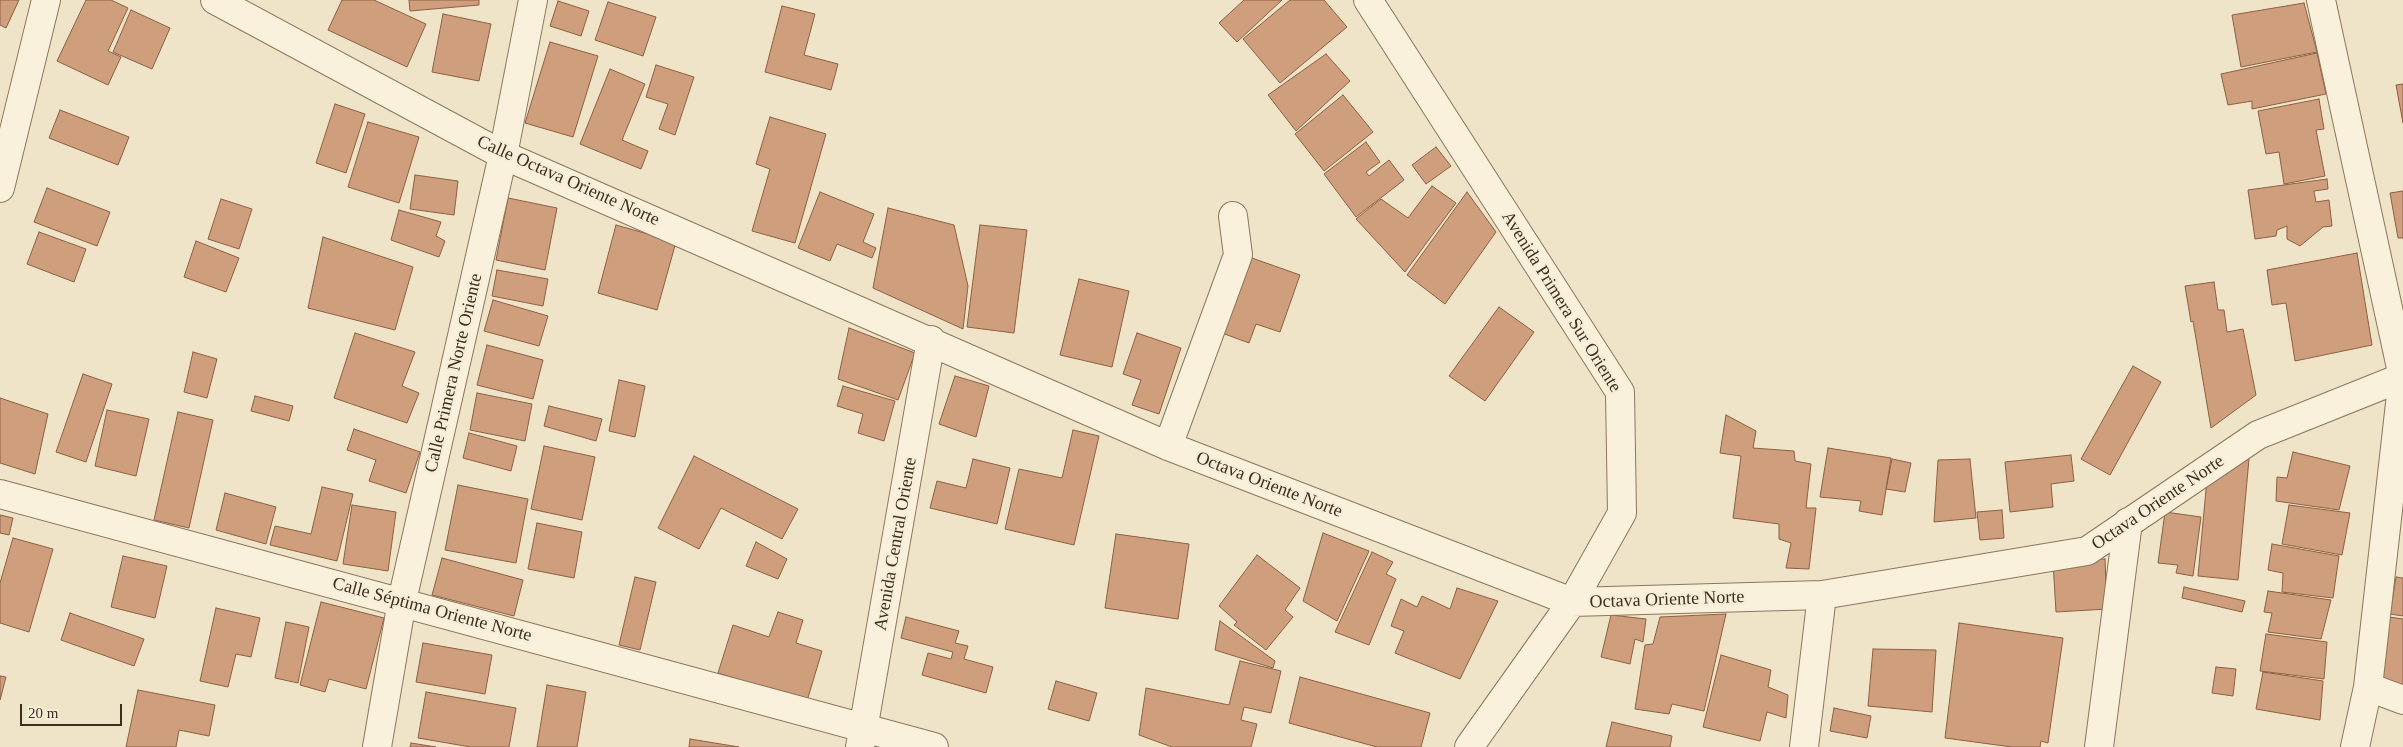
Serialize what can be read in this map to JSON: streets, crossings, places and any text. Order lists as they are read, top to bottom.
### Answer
{
  "streets": {
    "street": [
      "Calle Octava Oriente Norte",
      "Avenida Primera Sur Oriente",
      "Calle Primera Norte Oriente",
      "Octava Oriente Norte",
      "Avenida Central Oriente",
      "Calle Séptima Oriente Norte"
    ]
  },
  "crossings": [
    ["Calle Octava Oriente Norte", "Calle Primera Norte Oriente"],
    ["Calle Octava Oriente Norte", "Octava Oriente Norte"],
    ["Calle Octava Oriente Norte", "Avenida Central Oriente"],
    ["Avenida Primera Sur Oriente", "Octava Oriente Norte"],
    ["Calle Primera Norte Oriente", "Calle Séptima Oriente Norte"],
    ["Octava Oriente Norte", "Avenida Central Oriente"],
    ["Avenida Central Oriente", "Calle Séptima Oriente Norte"]
  ],
  "scale_bar": "20 m"
}
